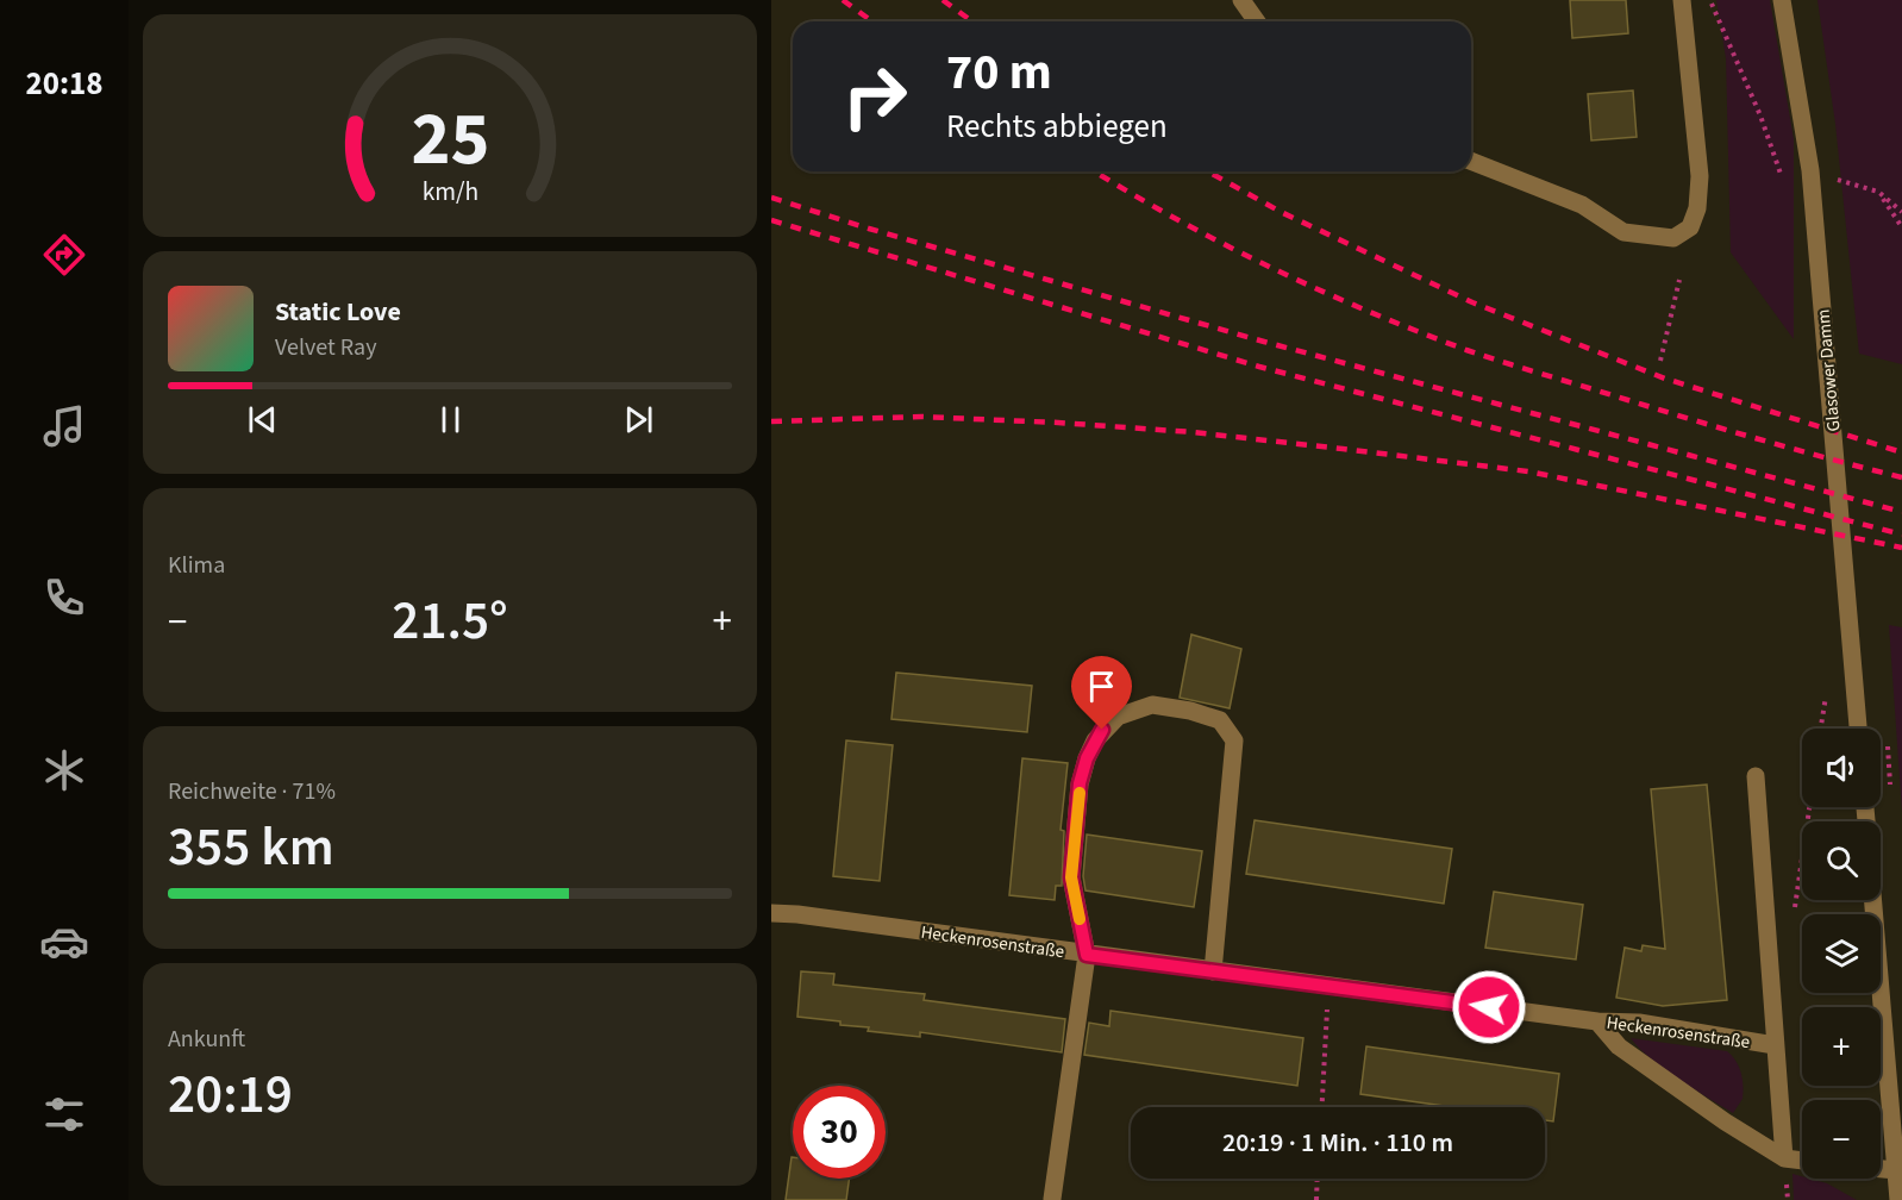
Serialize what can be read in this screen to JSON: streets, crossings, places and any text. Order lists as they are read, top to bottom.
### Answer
{
  "streets": {
    "street": ["Glasower Damm", "Heckenrosenstraße"]
  },
  "page": {
    "tabs": "20:18",
    "turn": ["70 m", "Rechts abbiegen"],
    "song": ["Static Love", "Velvet Ray"],
    "tile": [
      "Klima",
      ["Reichweite · 71%", "355 km"],
      ["Ankunft", "20:19"]
    ],
    "heat": ["−", "21.5°", "+"],
    "map_buttons": ["+", "−"],
    "limit": "30",
    "trip": "20:19 · 1 Min. · 110 m",
    "gauge": ["25", "km/h"]
  }
}
